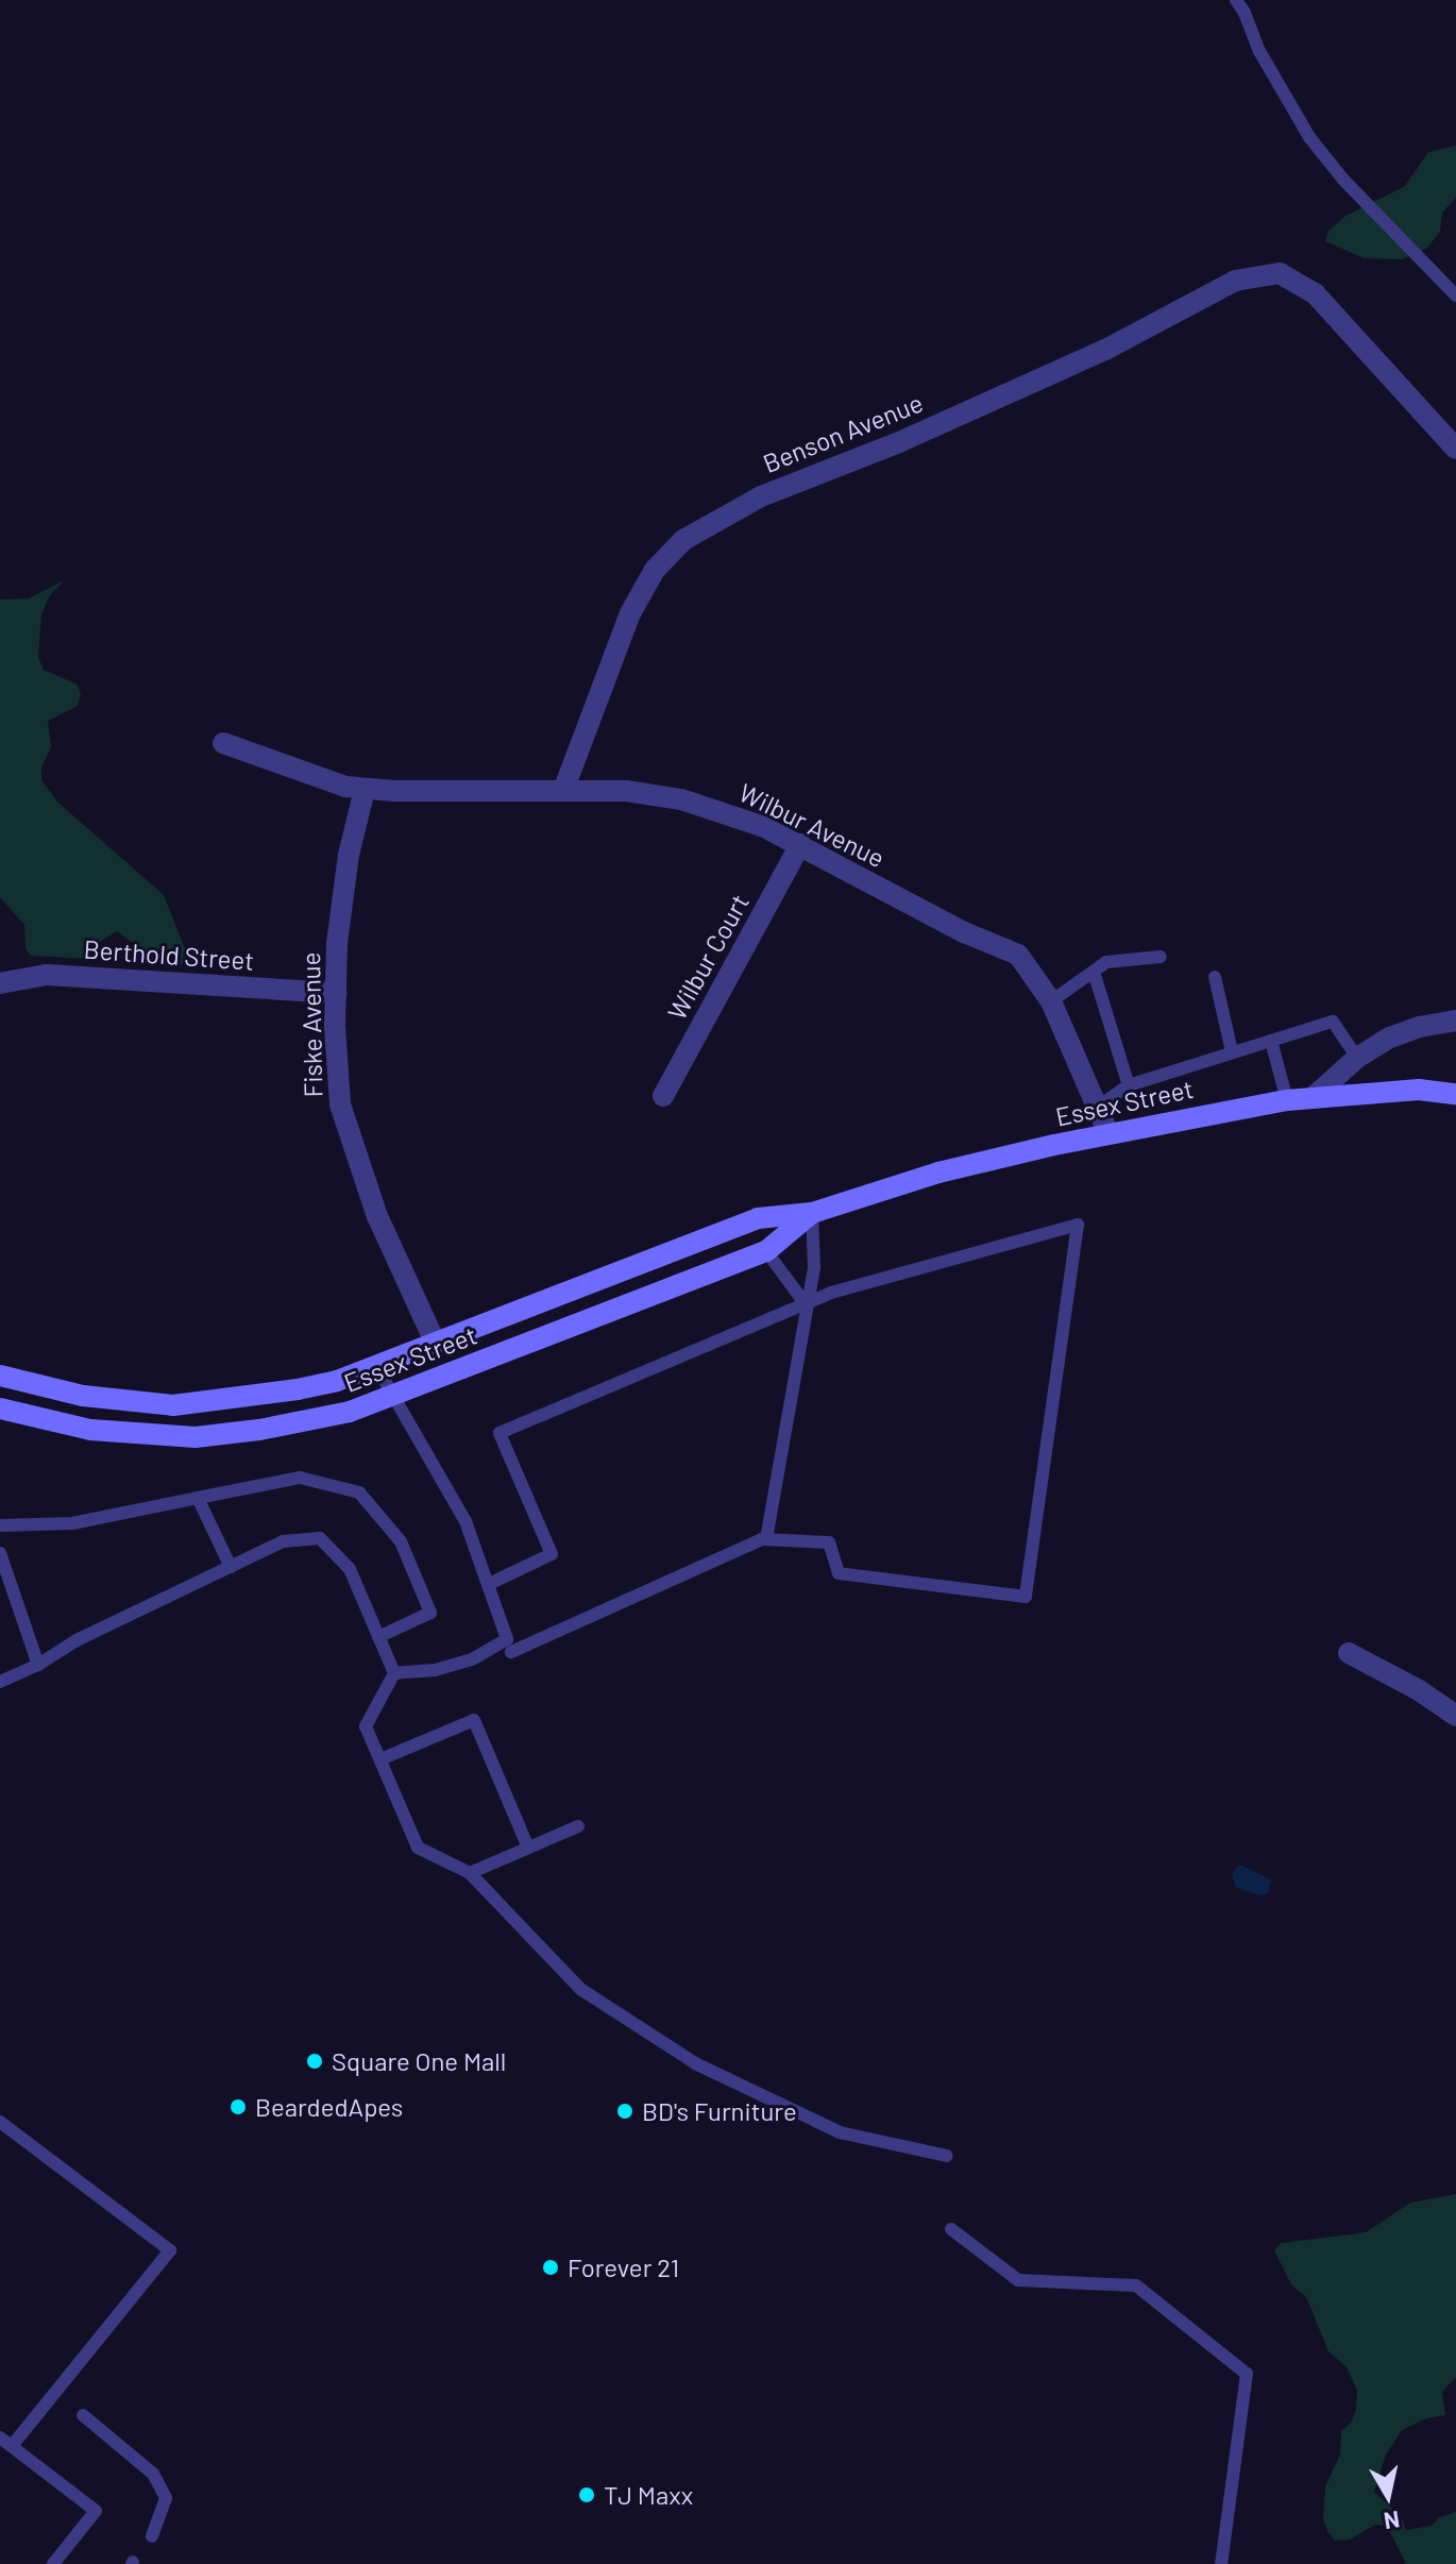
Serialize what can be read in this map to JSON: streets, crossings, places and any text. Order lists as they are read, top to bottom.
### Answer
{
  "streets": {
    "main road": ["Essex Street"],
    "street": [
      "Benson Avenue",
      "Wilbur Avenue",
      "Berthold Street",
      "Wilbur Court",
      "Fiske Avenue"
    ]
  },
  "crossings": [
    ["Benson Avenue", "Wilbur Avenue"],
    ["Wilbur Avenue", "Wilbur Court"],
    ["Wilbur Avenue", "Fiske Avenue"],
    ["Wilbur Avenue", "Essex Street"],
    ["Berthold Street", "Fiske Avenue"],
    ["Fiske Avenue", "Essex Street"]
  ],
  "places": [
    "Square One Mall",
    "BeardedApes",
    "BD's Furniture",
    "Forever 21",
    "TJ Maxx"
  ],
  "north": "bottom"
}
